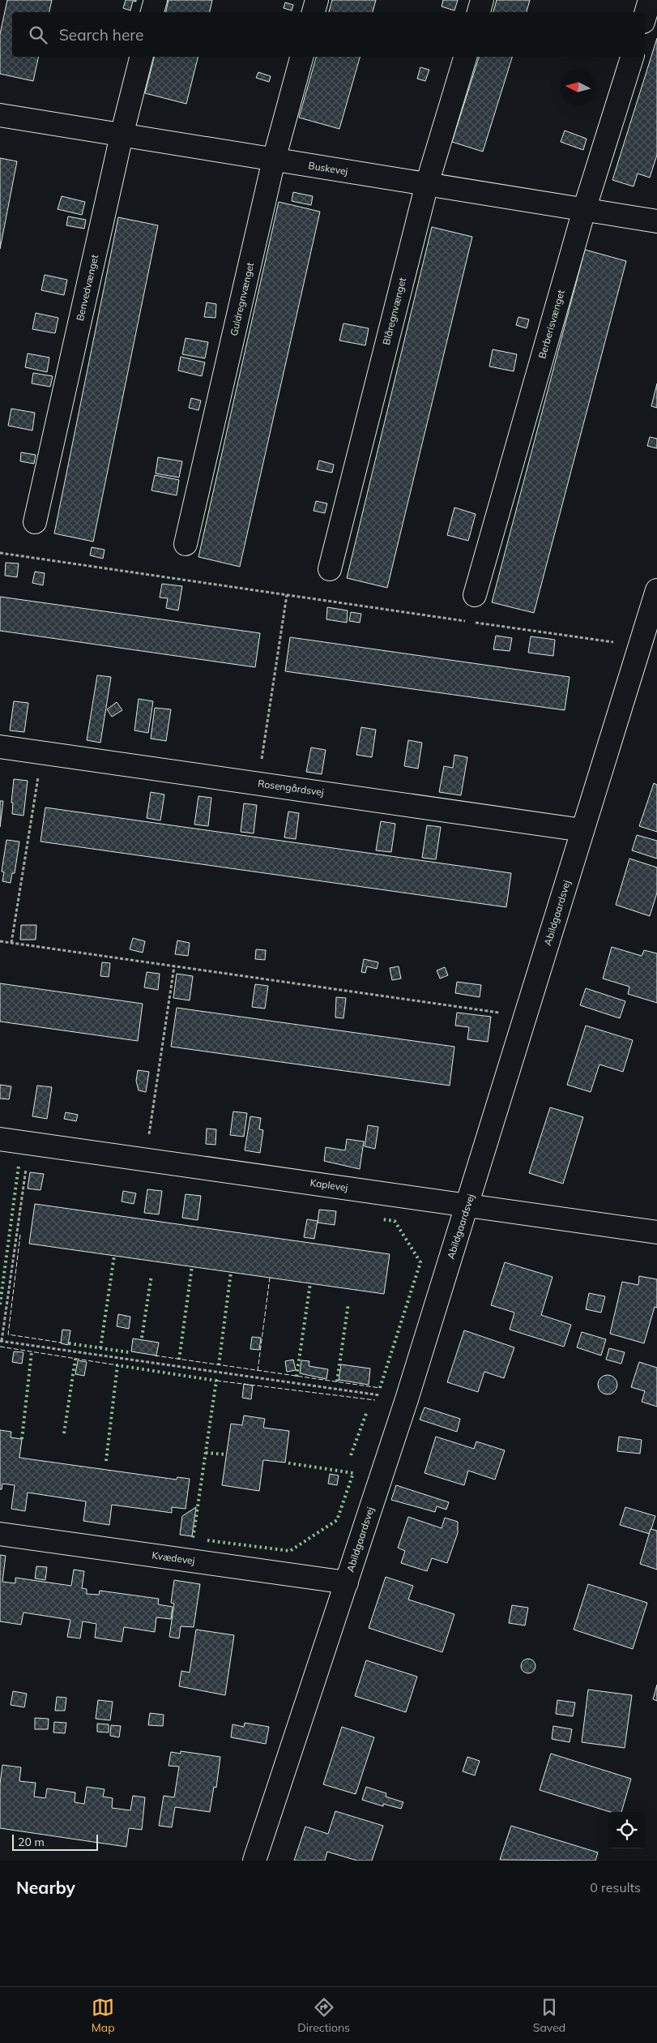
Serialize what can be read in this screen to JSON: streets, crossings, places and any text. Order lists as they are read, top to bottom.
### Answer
{
  "streets": {
    "street": [
      "Buskevej",
      "Benvedvænget",
      "Guldregnvænget",
      "Blåregnvænget",
      "Berberisvænget",
      "Rosengårdsvej",
      "Abildgaardsvej",
      "Kaplevej",
      "Kvædevej"
    ]
  },
  "crossings": [
    ["Buskevej", "Benvedvænget"],
    ["Buskevej", "Guldregnvænget"],
    ["Buskevej", "Blåregnvænget"],
    ["Buskevej", "Berberisvænget"],
    ["Rosengårdsvej", "Abildgaardsvej"],
    ["Abildgaardsvej", "Kaplevej"],
    ["Abildgaardsvej", "Kvædevej"]
  ],
  "scale_bar": "20 m",
  "north": "left",
  "page": {
    "search": "Search here",
    "scale": "20 m",
    "heading": ["Nearby", "0 results"],
    "nav": ["Map", "Directions", "Saved"]
  }
}
